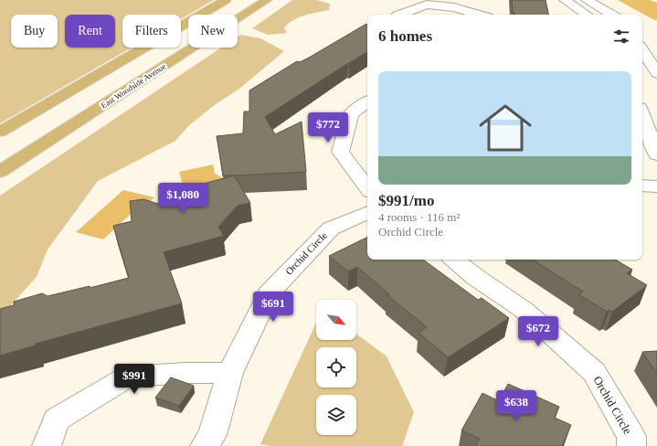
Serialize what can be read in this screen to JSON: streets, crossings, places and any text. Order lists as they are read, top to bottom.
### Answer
{
  "streets": {
    "main road": ["East Woodside Avenue"],
    "street": ["Orchid Circle"]
  },
  "north": "bottom right",
  "page": {
    "chip": [
      "Buy",
      "Rent",
      "Filters",
      "New"
    ],
    "heading": "6 homes",
    "list": [
      {
        "name": "$991/mo",
        "note": "4 rooms · 116 m² · Orchid Circle"
      }
    ],
    "price": [
      "$772",
      "$1,080",
      "$691",
      "$672",
      "$991",
      "$638"
    ]
  }
}
